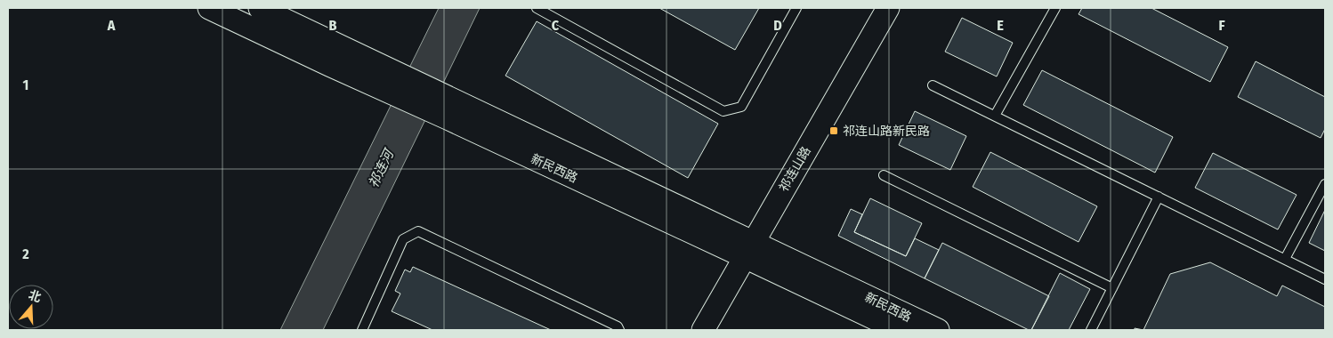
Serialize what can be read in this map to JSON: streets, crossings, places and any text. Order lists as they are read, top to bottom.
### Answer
{
  "streets": {
    "street": ["新民西路", "祁连山路"]
  },
  "crossings": [
    ["新民西路", "祁连山路"]
  ],
  "water": ["祁连河"],
  "places": {
    "transit": ["祁连山路新民路"]
  },
  "north": "top",
  "grid": {
    "columns": [
      "A",
      "B",
      "C",
      "D",
      "E",
      "F"
    ],
    "rows": ["1", "2"]
  }
}
